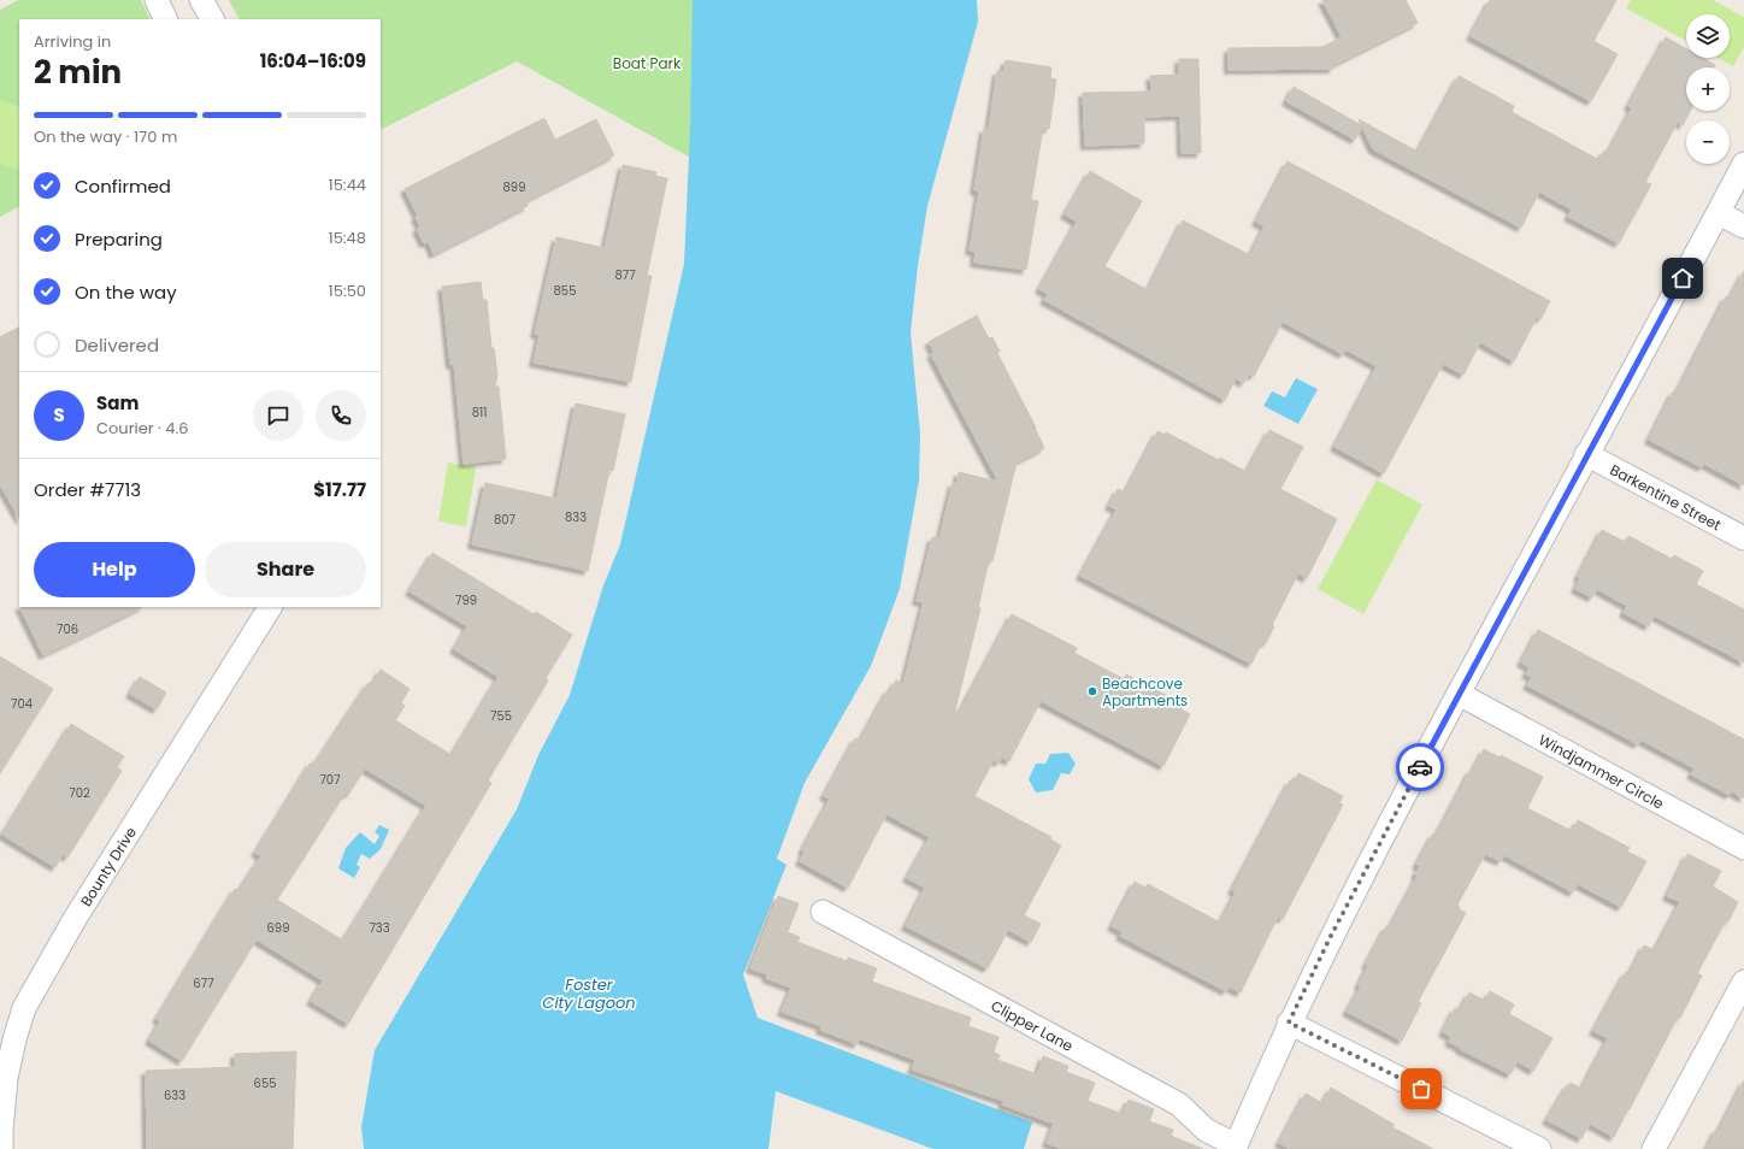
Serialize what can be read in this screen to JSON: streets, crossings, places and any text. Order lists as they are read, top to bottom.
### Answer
{
  "streets": {
    "street": [
      "Barkentine Street",
      "Windjammer Circle",
      "Bounty Drive",
      "Clipper Lane"
    ]
  },
  "water": ["Foster City Lagoon"],
  "parks": ["Boat Park"],
  "places": ["Beachcove Apartments"],
  "house_numbers": [
    "899",
    "877",
    "855",
    "811",
    "833",
    "807",
    "799",
    "706",
    "704",
    "755",
    "707",
    "702",
    "699",
    "733",
    "677",
    "655",
    "633"
  ],
  "page": {
    "map_buttons": ["+", "−"],
    "heading": ["2 min", "Arriving in", "16:04–16:09"],
    "panel": [
      "Sam",
      "Courier · 4.6",
      "Order #7713",
      "$17.77"
    ],
    "bar": "On the way · 170 m",
    "list": [
      ["Confirmed", "15:44"],
      ["Preparing", "15:48"],
      ["On the way", "15:50"],
      "Delivered"
    ],
    "round": "S",
    "buttons": ["Help", "Share"]
  }
}
